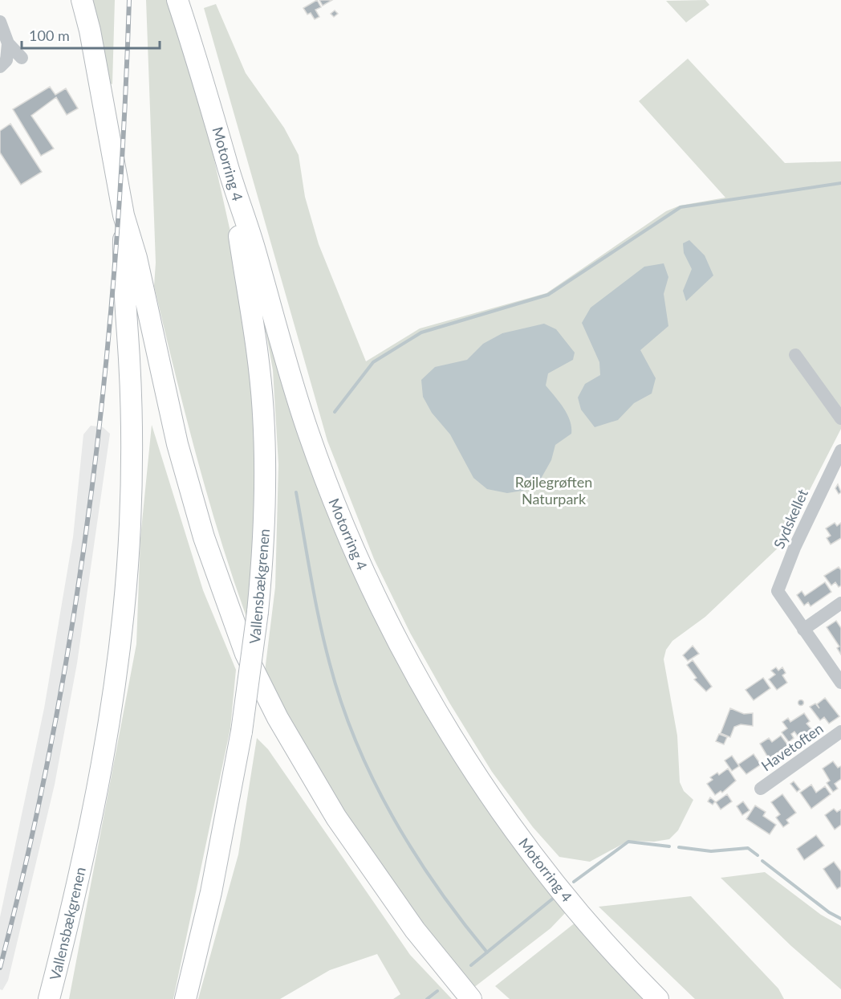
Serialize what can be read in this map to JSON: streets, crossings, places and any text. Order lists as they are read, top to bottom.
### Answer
{
  "streets": {
    "highway": ["Motorring 4", "Vallensbækgrenen"],
    "street": ["Sydskellet", "Havetoften"]
  },
  "crossings": [
    ["Motorring 4", "Vallensbækgrenen"]
  ],
  "parks": ["Røjlegrøften Naturpark"],
  "scale_bar": "100 m"
}
